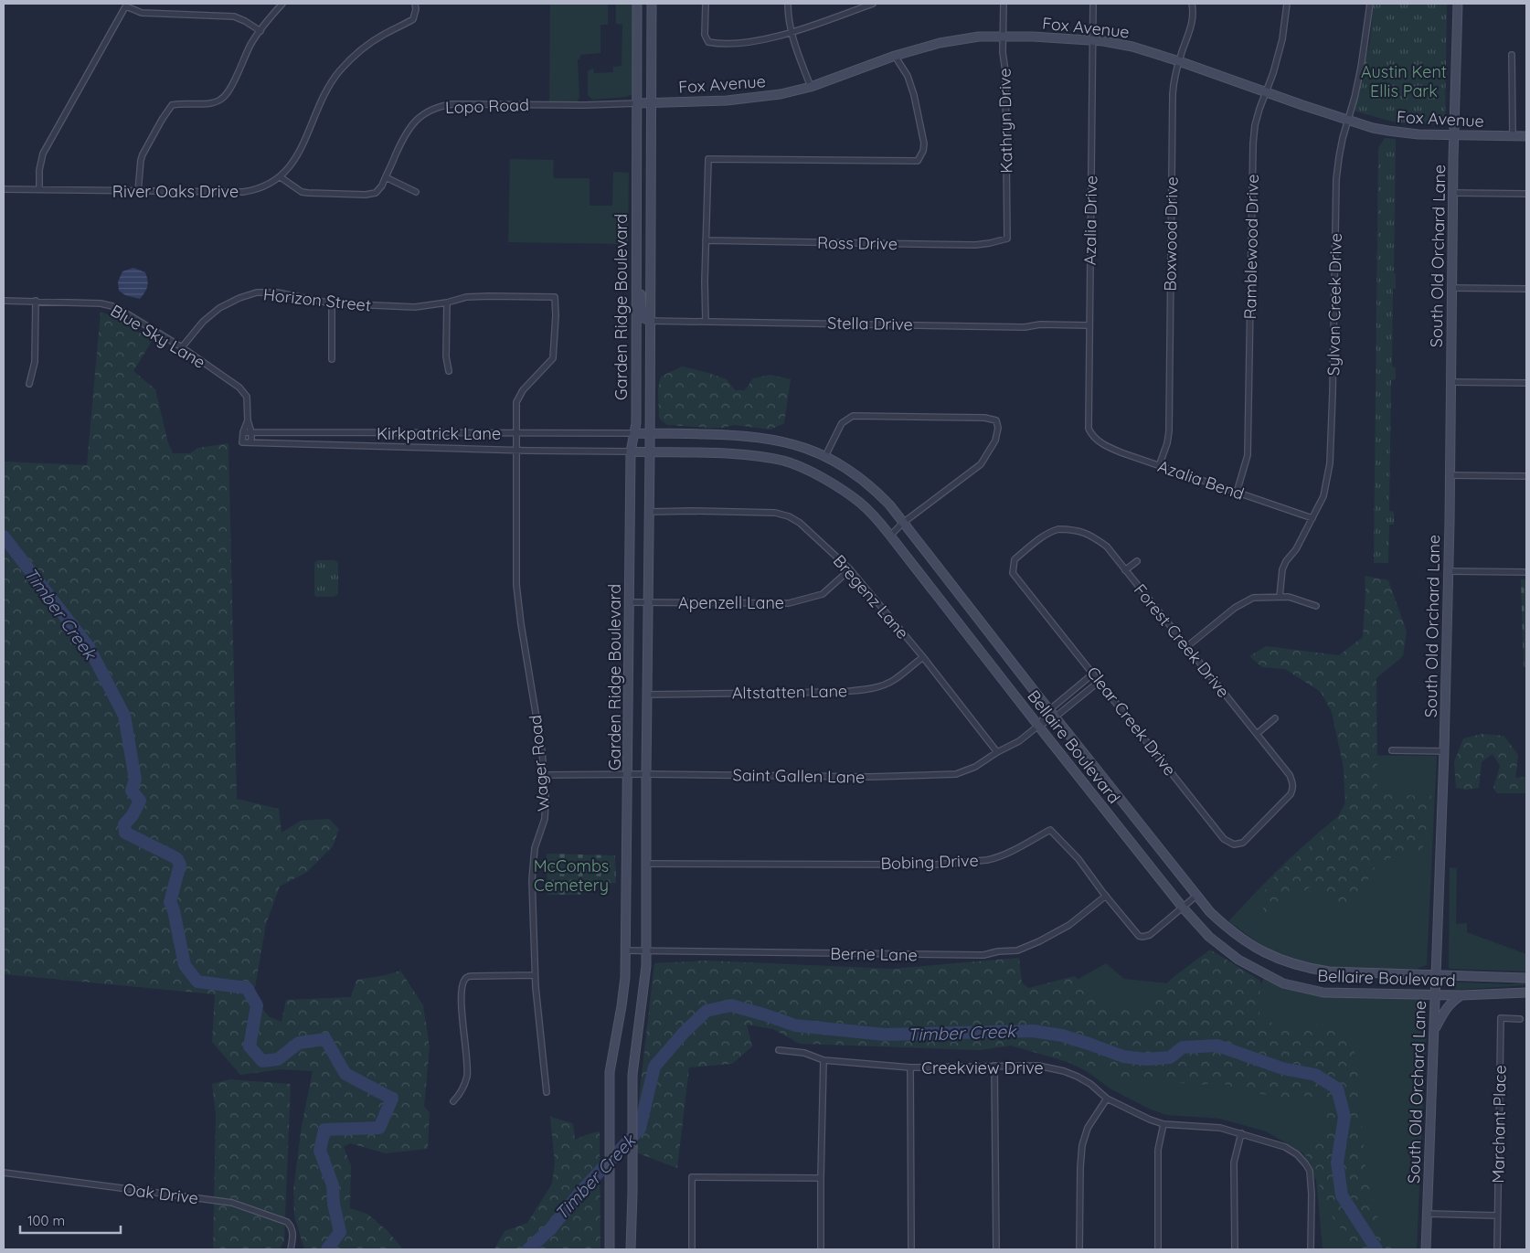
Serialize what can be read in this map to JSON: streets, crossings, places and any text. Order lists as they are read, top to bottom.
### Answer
{
  "streets": {
    "main road": [
      "Fox Avenue",
      "South Old Orchard Lane",
      "Garden Ridge Boulevard",
      "Bellaire Boulevard"
    ],
    "street": [
      "Lopo Road",
      "Kathryn Drive",
      "River Oaks Drive",
      "Azalia Drive",
      "Boxwood Drive",
      "Ross Drive",
      "Ramblewood Drive",
      "Horizon Street",
      "Sylvan Creek Drive",
      "Stella Drive",
      "Blue Sky Lane",
      "Kirkpatrick Lane",
      "Azalia Bend",
      "Bregenz Lane",
      "Apenzell Lane",
      "Forest Creek Drive",
      "Altstatten Lane",
      "Clear Creek Drive",
      "Wager Road",
      "Saint Gallen Lane",
      "Bobing Drive",
      "Berne Lane",
      "Creekview Drive",
      "Marchant Place",
      "Oak Drive"
    ]
  },
  "crossings": [
    ["Fox Avenue", "Lopo Road"],
    ["Fox Avenue", "Kathryn Drive"],
    ["Fox Avenue", "Azalia Drive"],
    ["Fox Avenue", "Boxwood Drive"],
    ["Fox Avenue", "Ramblewood Drive"],
    ["Fox Avenue", "South Old Orchard Lane"],
    ["Fox Avenue", "Sylvan Creek Drive"],
    ["Fox Avenue", "Garden Ridge Boulevard"],
    ["Lopo Road", "River Oaks Drive"],
    ["Lopo Road", "Garden Ridge Boulevard"],
    ["Kathryn Drive", "Ross Drive"],
    ["Azalia Drive", "Stella Drive"],
    ["Azalia Drive", "Azalia Bend"],
    ["Boxwood Drive", "Azalia Bend"],
    ["Ramblewood Drive", "Azalia Bend"],
    ["South Old Orchard Lane", "Bellaire Boulevard"],
    ["Horizon Street", "Blue Sky Lane"],
    ["Horizon Street", "Wager Road"],
    ["Sylvan Creek Drive", "Azalia Bend"],
    ["Garden Ridge Boulevard", "Stella Drive"],
    ["Garden Ridge Boulevard", "Kirkpatrick Lane"],
    ["Garden Ridge Boulevard", "Bregenz Lane"],
    ["Garden Ridge Boulevard", "Apenzell Lane"],
    ["Garden Ridge Boulevard", "Altstatten Lane"],
    ["Garden Ridge Boulevard", "Bellaire Boulevard"],
    ["Garden Ridge Boulevard", "Saint Gallen Lane"],
    ["Garden Ridge Boulevard", "Bobing Drive"],
    ["Garden Ridge Boulevard", "Berne Lane"],
    ["Blue Sky Lane", "Kirkpatrick Lane"],
    ["Kirkpatrick Lane", "Bellaire Boulevard"],
    ["Kirkpatrick Lane", "Wager Road"],
    ["Bregenz Lane", "Apenzell Lane"],
    ["Bregenz Lane", "Altstatten Lane"],
    ["Bregenz Lane", "Saint Gallen Lane"],
    ["Forest Creek Drive", "Clear Creek Drive"],
    ["Bellaire Boulevard", "Saint Gallen Lane"],
    ["Bellaire Boulevard", "Bobing Drive"],
    ["Wager Road", "Saint Gallen Lane"],
    ["Bobing Drive", "Berne Lane"]
  ],
  "water": ["Timber Creek"],
  "parks": ["Austin Kent Ellis Park", "McCombs Cemetery"],
  "scale_bar": "100 m"
}
